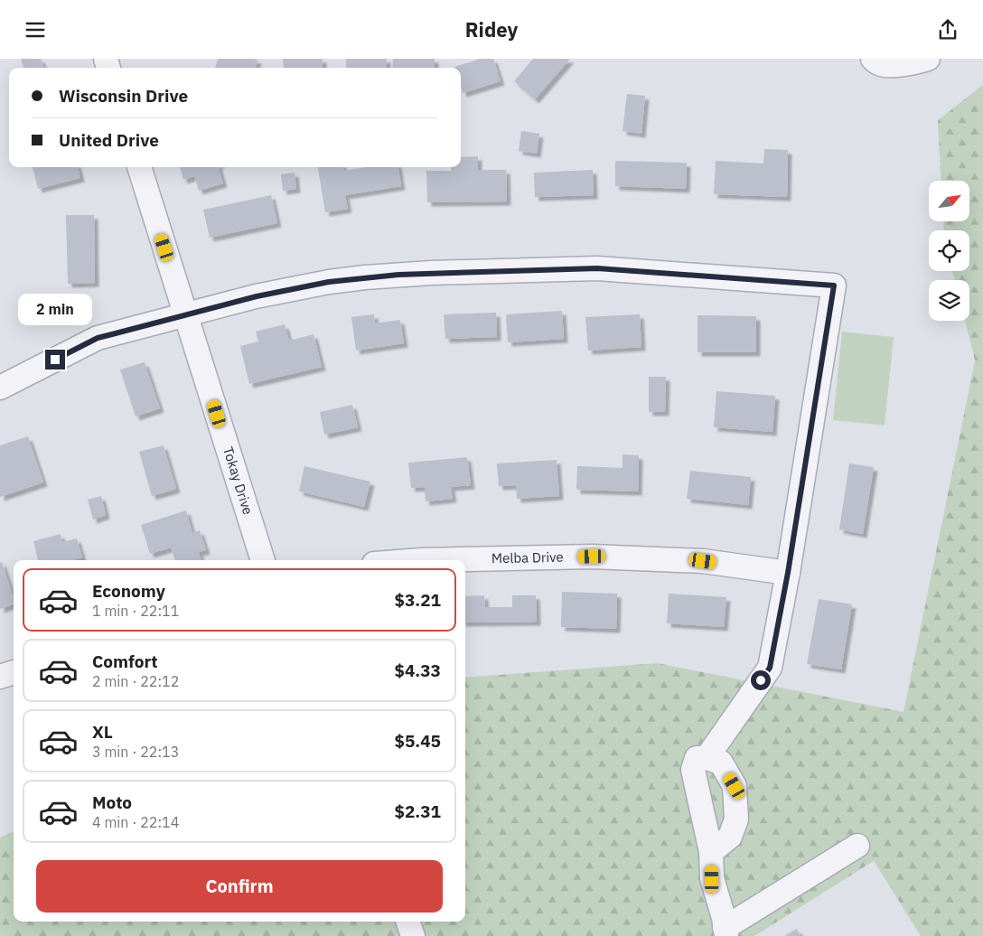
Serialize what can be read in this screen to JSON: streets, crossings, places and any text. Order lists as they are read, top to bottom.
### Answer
{
  "streets": {
    "street": ["Tokay Drive", "Melba Drive"]
  },
  "north": "top right",
  "page": {
    "header": "Ridey",
    "banner": ["Wisconsin Drive", "United Drive"],
    "bubble": "2 min",
    "list": [
      {
        "name": "Economy",
        "note": "1 min · 22:11",
        "value": "$3.21"
      },
      {
        "name": "Comfort",
        "note": "2 min · 22:12",
        "value": "$4.33"
      },
      {
        "name": "XL",
        "note": "3 min · 22:13",
        "value": "$5.45"
      },
      {
        "name": "Moto",
        "note": "4 min · 22:14",
        "value": "$2.31"
      }
    ],
    "buttons": "Confirm"
  }
}
